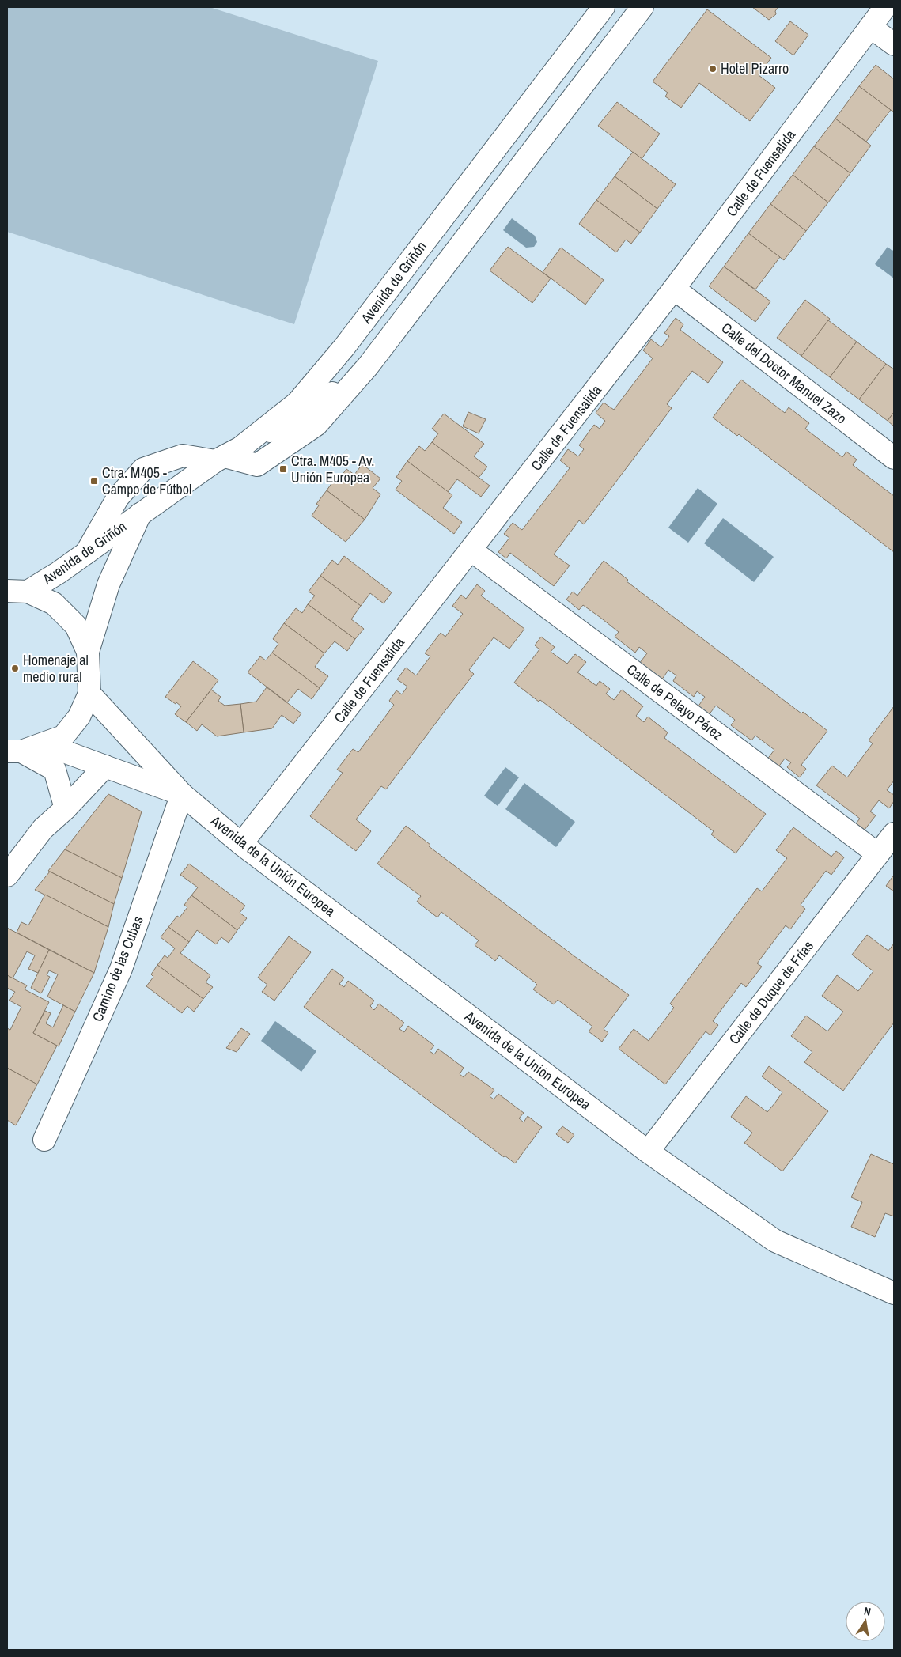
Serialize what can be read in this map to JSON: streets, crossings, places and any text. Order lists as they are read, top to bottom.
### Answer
{
  "streets": {
    "street": [
      "Calle de Fuensalida",
      "Avenida de Griñón",
      "Calle del Doctor Manuel Zazo",
      "Calle de Pelayo Pérez",
      "Avenida de la Unión Europea",
      "Camino de las Cubas",
      "Calle de Duque de Frías"
    ]
  },
  "crossings": [
    ["Calle de Fuensalida", "Calle del Doctor Manuel Zazo"],
    ["Calle de Fuensalida", "Calle de Pelayo Pérez"],
    ["Calle de Fuensalida", "Avenida de la Unión Europea"],
    ["Calle de Pelayo Pérez", "Calle de Duque de Frías"],
    ["Avenida de la Unión Europea", "Camino de las Cubas"],
    ["Avenida de la Unión Europea", "Calle de Duque de Frías"]
  ],
  "places": {
    "other": ["Hotel Pizarro", "Homenaje al medio rural"],
    "transit": ["Ctra. M405 - Av. Unión Europea", "Ctra. M405 - Campo de Fútbol"]
  },
  "north": "top"
}
